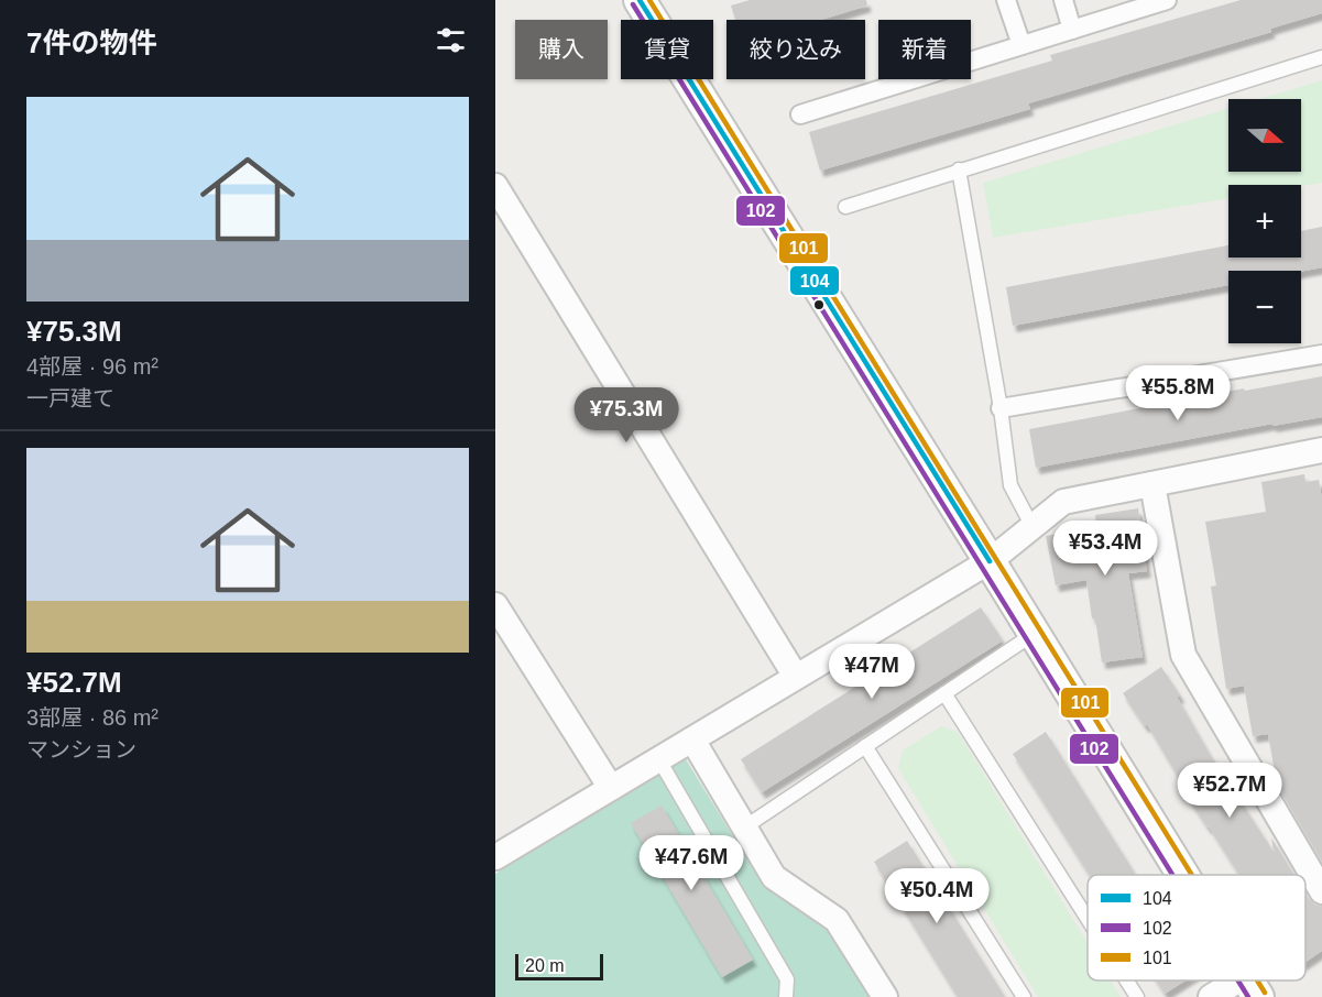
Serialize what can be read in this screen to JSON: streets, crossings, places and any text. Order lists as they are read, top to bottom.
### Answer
{
  "lines": ["transit line 104", "transit line 101", "transit line 102"],
  "legend": ["104", "102", "101"],
  "scale_bar": "20 m",
  "north": "right",
  "page": {
    "heading": "7件の物件",
    "chip": [
      "購入",
      "賃貸",
      "絞り込み",
      "新着"
    ],
    "list": [
      {
        "name": "¥75.3M",
        "note": "4部屋 · 96 m² · 一戸建て"
      },
      {
        "name": "¥52.7M",
        "note": "3部屋 · 86 m² · マンション"
      }
    ],
    "map_buttons": ["+", "−"],
    "price": [
      "¥55.8M",
      "¥75.3M",
      "¥53.4M",
      "¥47M",
      "¥52.7M",
      "¥47.6M",
      "¥50.4M"
    ],
    "scale": "20 m"
  }
}
